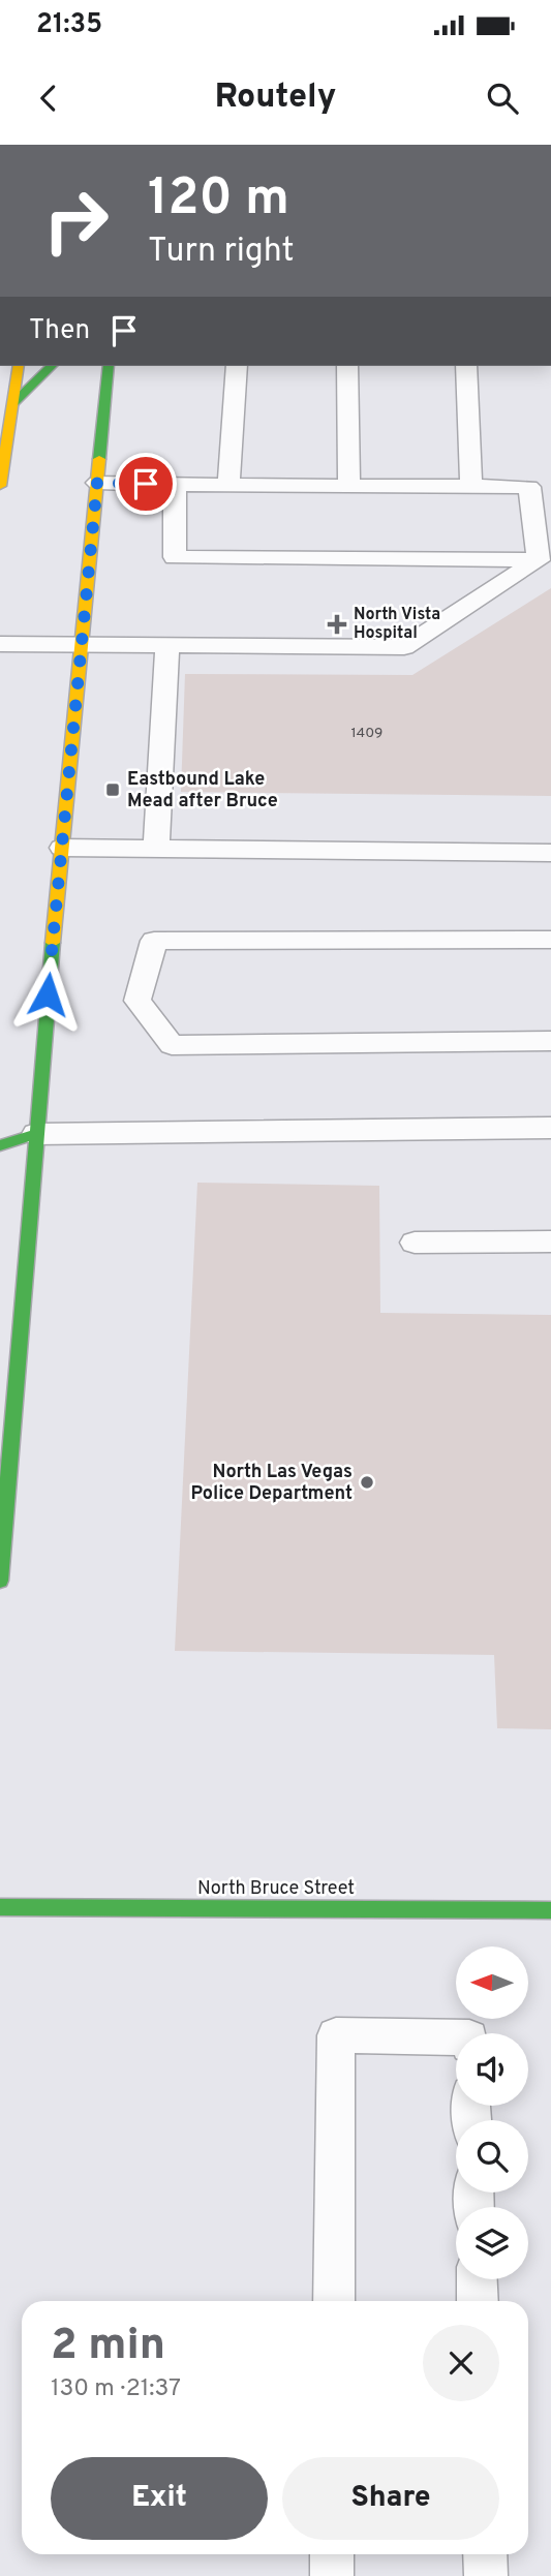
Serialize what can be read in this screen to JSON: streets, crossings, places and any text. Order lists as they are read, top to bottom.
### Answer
{
  "streets": {
    "main road": ["North Bruce Street"]
  },
  "places": {
    "health": ["North Vista Hospital"],
    "transit": ["Eastbound Lake Mead after Bruce"],
    "other": ["North Las Vegas Police Department"]
  },
  "house_numbers": ["1409"],
  "north": "left",
  "page": {
    "status": "21:35",
    "header": "Routely",
    "turn": ["120 m", "Turn right"],
    "then": "Then",
    "heading": ["2 min", "130 m · 21:37"],
    "buttons": ["Exit", "Share"]
  }
}
